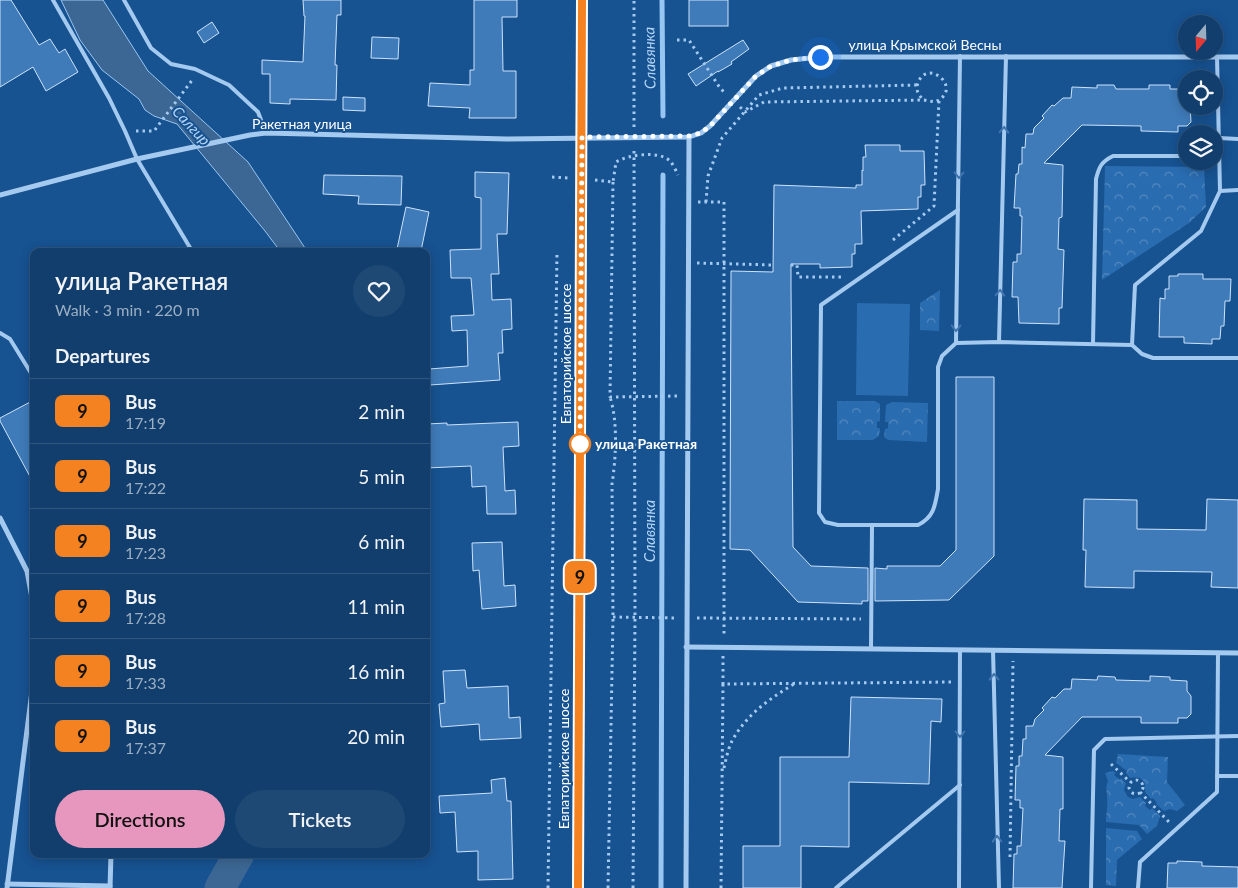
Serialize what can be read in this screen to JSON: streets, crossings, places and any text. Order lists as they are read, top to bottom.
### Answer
{
  "streets": {
    "main road": ["Евпаторийское шоссе"],
    "street": ["улица Крымской Весны", "Ракетная улица"]
  },
  "crossings": [
    ["улица Крымской Весны", "Ракетная улица"],
    ["улица Крымской Весны", "Евпаторийское шоссе"],
    ["Ракетная улица", "Евпаторийское шоссе"]
  ],
  "water": ["Славянка", "Салгир"],
  "places": ["улица Ракетная"],
  "lines": ["bus line 9"],
  "north": "bottom",
  "page": {
    "on_map": "9",
    "heading": [
      ["улица Ракетная", "Walk · 3 min · 220 m"],
      "Departures"
    ],
    "list": [
      {
        "mark": "9",
        "name": "Bus",
        "note": "17:19",
        "value": "2 min"
      },
      {
        "mark": "9",
        "name": "Bus",
        "note": "17:22",
        "value": "5 min"
      },
      {
        "mark": "9",
        "name": "Bus",
        "note": "17:23",
        "value": "6 min"
      },
      {
        "mark": "9",
        "name": "Bus",
        "note": "17:28",
        "value": "11 min"
      },
      {
        "mark": "9",
        "name": "Bus",
        "note": "17:33",
        "value": "16 min"
      },
      {
        "mark": "9",
        "name": "Bus",
        "note": "17:37",
        "value": "20 min"
      }
    ],
    "buttons": ["Directions", "Tickets"]
  }
}
